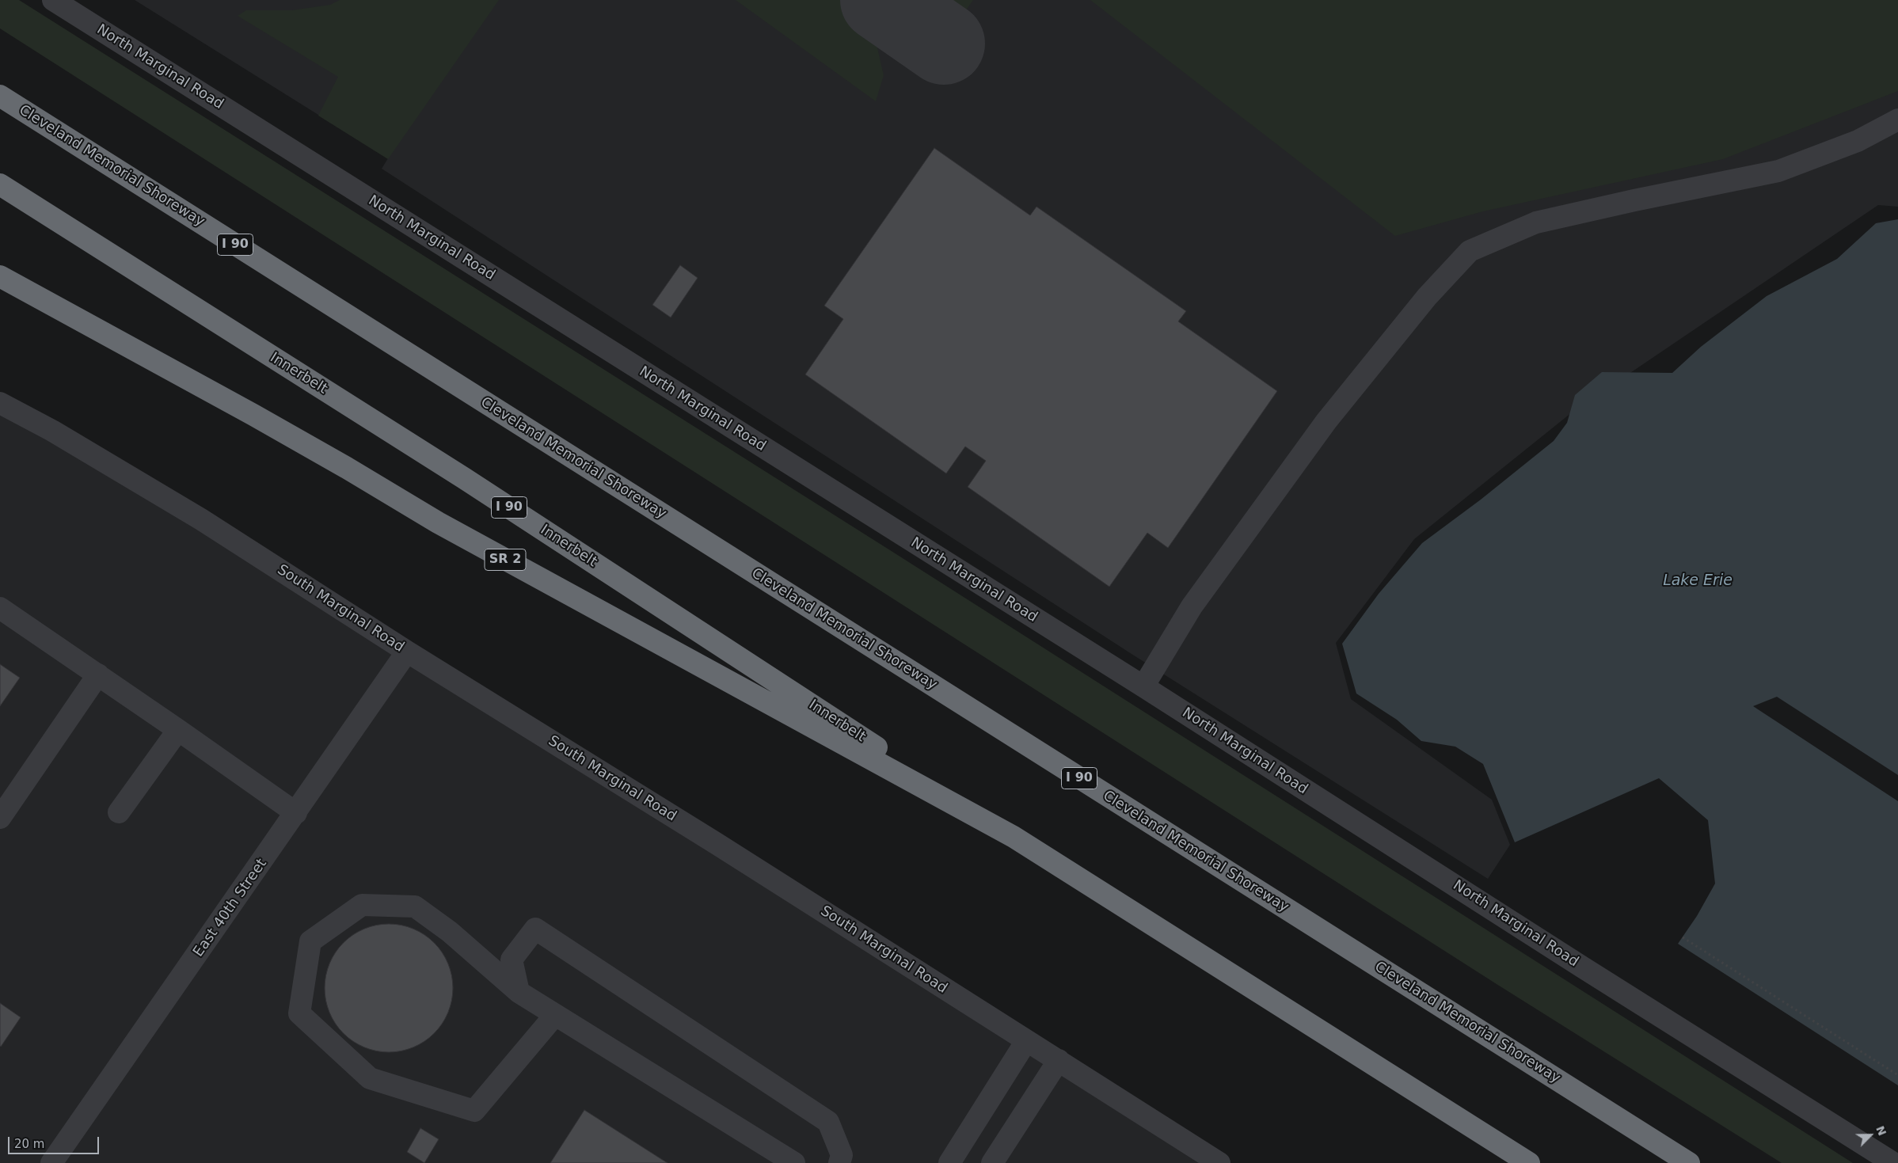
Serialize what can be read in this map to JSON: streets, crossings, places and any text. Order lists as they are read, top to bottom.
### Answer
{
  "streets": {
    "highway": [
      "Cleveland Memorial Shoreway",
      "I 90",
      "Innerbelt",
      "SR 2"
    ],
    "street": ["North Marginal Road", "South Marginal Road", "East 40th Street"]
  },
  "crossings": [
    ["I 90", "Innerbelt"],
    ["I 90", "SR 2"],
    ["Innerbelt", "SR 2"],
    ["South Marginal Road", "East 40th Street"]
  ],
  "water": ["Lake Erie"],
  "scale_bar": "20 m",
  "north": "top right"
}
